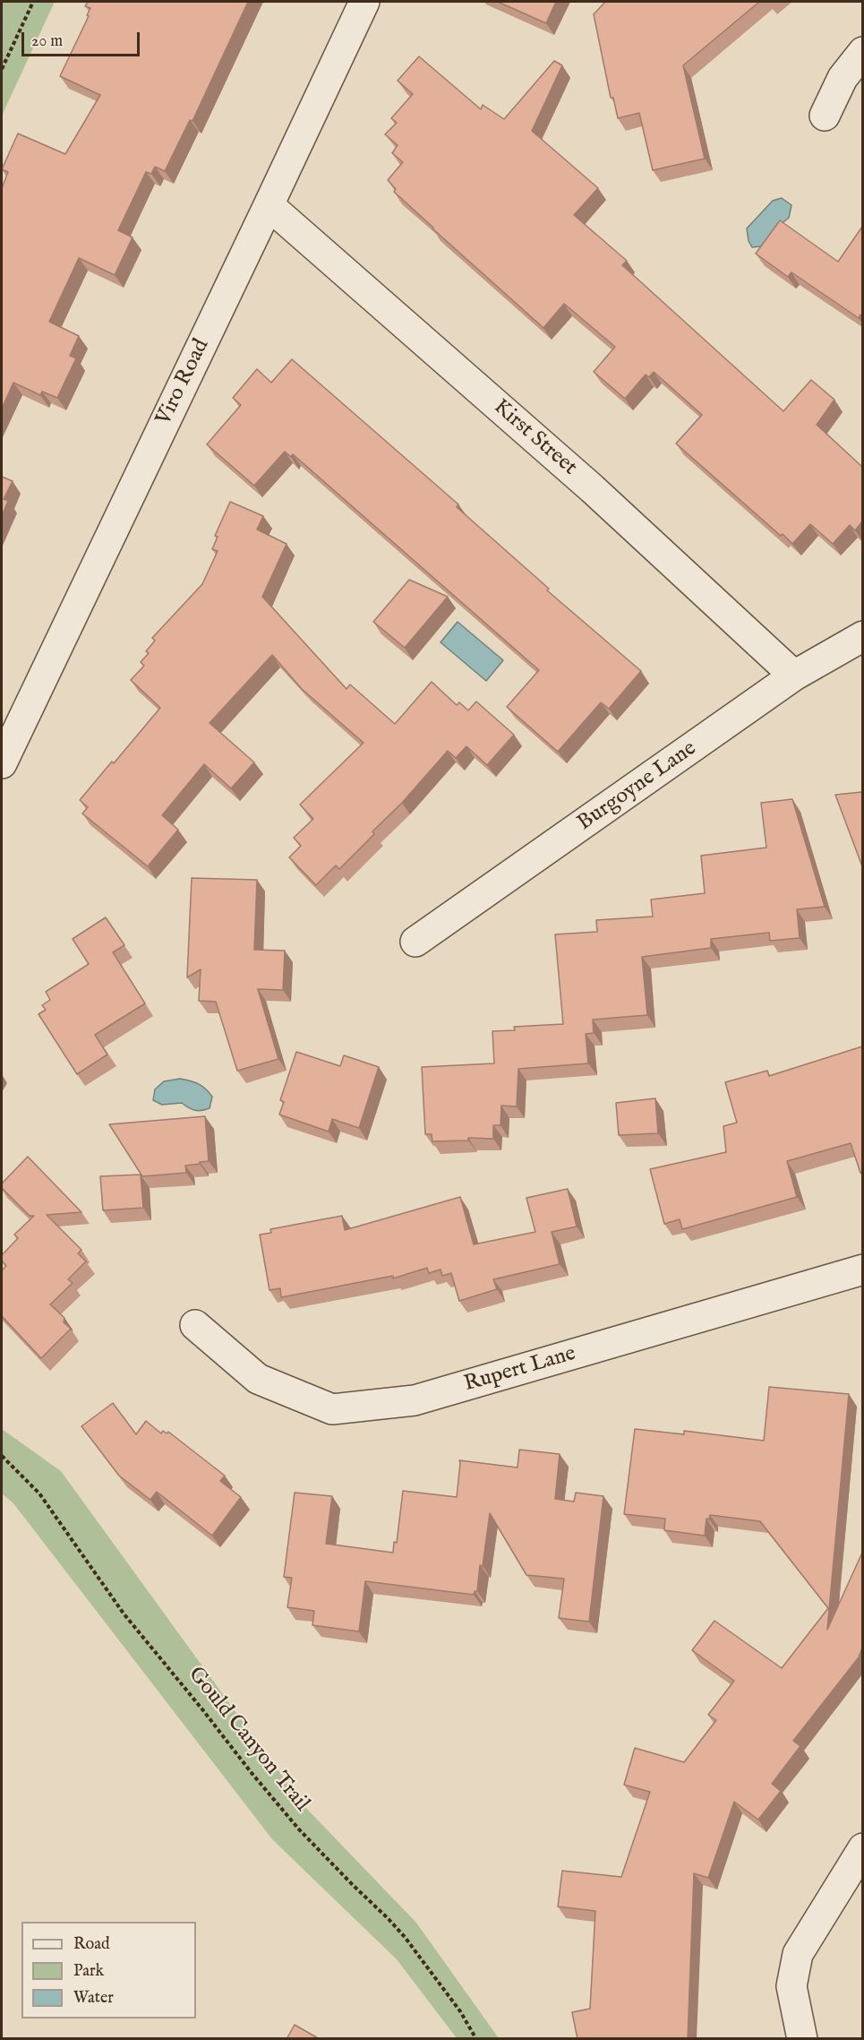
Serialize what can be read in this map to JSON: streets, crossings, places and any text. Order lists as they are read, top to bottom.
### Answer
{
  "streets": {
    "street": [
      "Viro Road",
      "Kirst Street",
      "Burgoyne Lane",
      "Rupert Lane"
    ],
    "path": ["Gould Canyon Trail"]
  },
  "crossings": [
    ["Viro Road", "Kirst Street"],
    ["Kirst Street", "Burgoyne Lane"]
  ],
  "legend": ["Road", "Park", "Water"],
  "scale_bar": "20 m"
}
